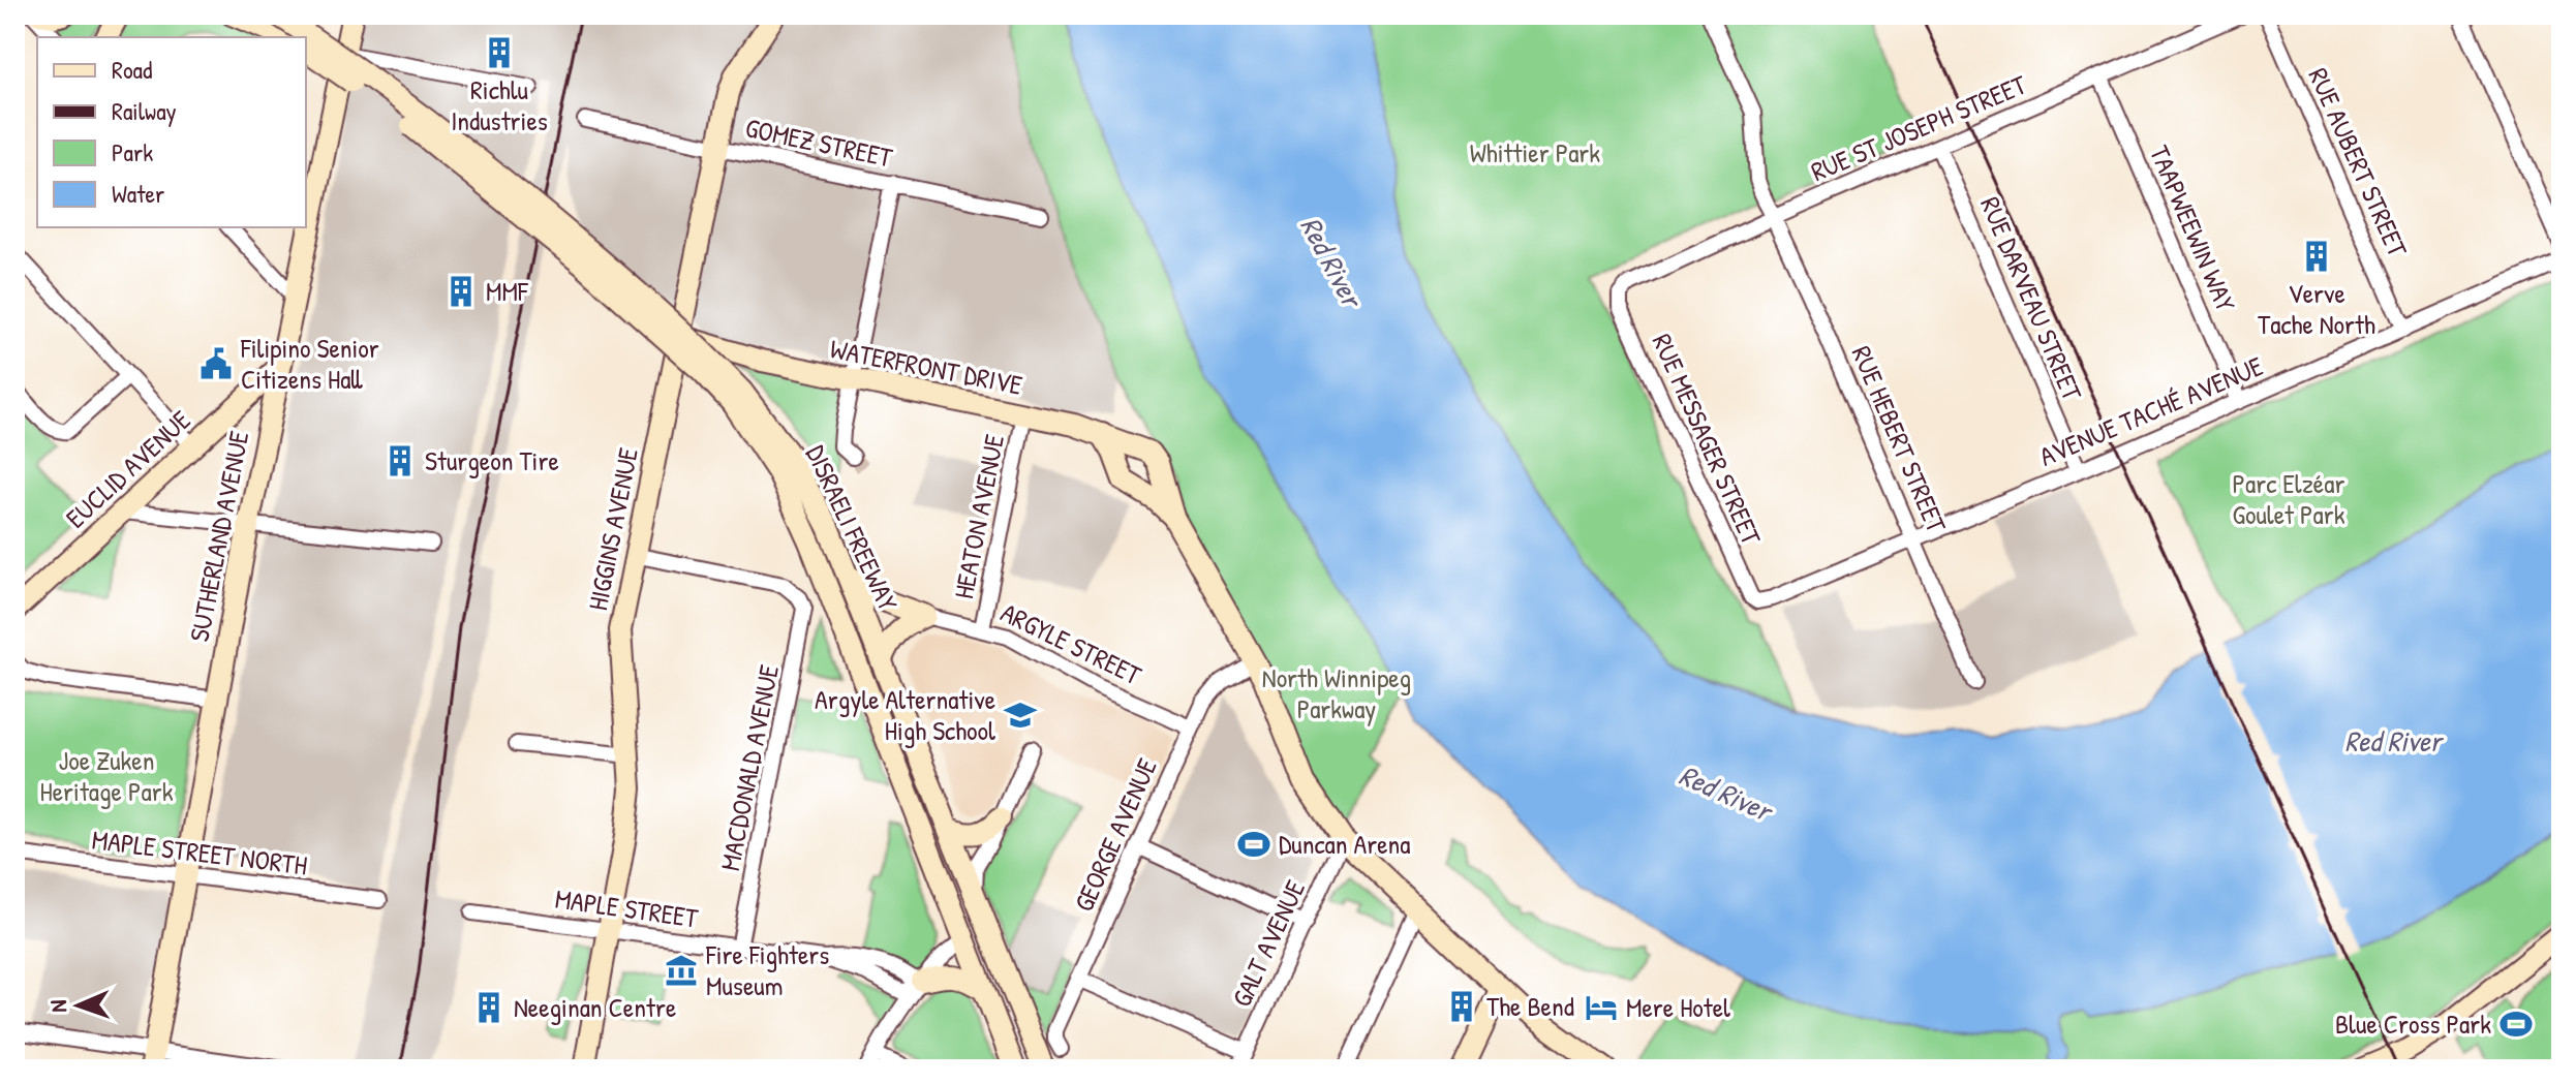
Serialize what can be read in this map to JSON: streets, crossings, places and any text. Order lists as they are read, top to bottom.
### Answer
{
  "streets": {
    "main road": [
      "WATERFRONT DRIVE",
      "EUCLID AVENUE",
      "DISRAELI FREEWAY",
      "HIGGINS AVENUE",
      "SUTHERLAND AVENUE"
    ],
    "street": [
      "RUE ST JOSEPH STREET",
      "GOMEZ STREET",
      "RUE AUBERT STREET",
      "TAAPWEEWIN WAY",
      "RUE DARVEAU STREET",
      "AVENUE TACHÉ AVENUE",
      "RUE MESSAGER STREET",
      "RUE HEBERT STREET",
      "HEATON AVENUE",
      "ARGYLE STREET",
      "MACDONALD AVENUE",
      "GEORGE AVENUE",
      "MAPLE STREET NORTH",
      "MAPLE STREET",
      "GALT AVENUE"
    ]
  },
  "crossings": [
    ["RUE ST JOSEPH STREET", "TAAPWEEWIN WAY"],
    ["RUE ST JOSEPH STREET", "RUE DARVEAU STREET"],
    ["RUE ST JOSEPH STREET", "RUE MESSAGER STREET"],
    ["RUE ST JOSEPH STREET", "RUE HEBERT STREET"],
    ["GOMEZ STREET", "HIGGINS AVENUE"],
    ["RUE AUBERT STREET", "AVENUE TACHÉ AVENUE"],
    ["TAAPWEEWIN WAY", "AVENUE TACHÉ AVENUE"],
    ["RUE DARVEAU STREET", "AVENUE TACHÉ AVENUE"],
    ["WATERFRONT DRIVE", "HEATON AVENUE"],
    ["WATERFRONT DRIVE", "HIGGINS AVENUE"],
    ["WATERFRONT DRIVE", "GEORGE AVENUE"],
    ["WATERFRONT DRIVE", "GALT AVENUE"],
    ["AVENUE TACHÉ AVENUE", "RUE MESSAGER STREET"],
    ["AVENUE TACHÉ AVENUE", "RUE HEBERT STREET"],
    ["EUCLID AVENUE", "SUTHERLAND AVENUE"],
    ["HEATON AVENUE", "ARGYLE STREET"],
    ["HIGGINS AVENUE", "MACDONALD AVENUE"],
    ["HIGGINS AVENUE", "MAPLE STREET"],
    ["SUTHERLAND AVENUE", "MAPLE STREET NORTH"],
    ["ARGYLE STREET", "GEORGE AVENUE"],
    ["MACDONALD AVENUE", "MAPLE STREET"]
  ],
  "water": ["Red River"],
  "parks": [
    "Whittier Park",
    "Parc Elzéar Goulet Park",
    "North Winnipeg Parkway",
    "Joe Zuken Heritage Park"
  ],
  "places": {
    "building": [
      "Richlu Industries",
      "Verve Tache North",
      "MMF",
      "Sturgeon Tire",
      "The Bend",
      "Neeginan Centre"
    ],
    "public building": ["Filipino Senior Citizens Hall"],
    "school or university": ["Argyle Alternative High School"],
    "sports": ["Duncan Arena", "Blue Cross Park"],
    "museum": ["Fire Fighters Museum"],
    "hotel": ["Mere Hotel"]
  },
  "legend": [
    "Road",
    "Railway",
    "Park",
    "Water"
  ],
  "north": "left"
}
